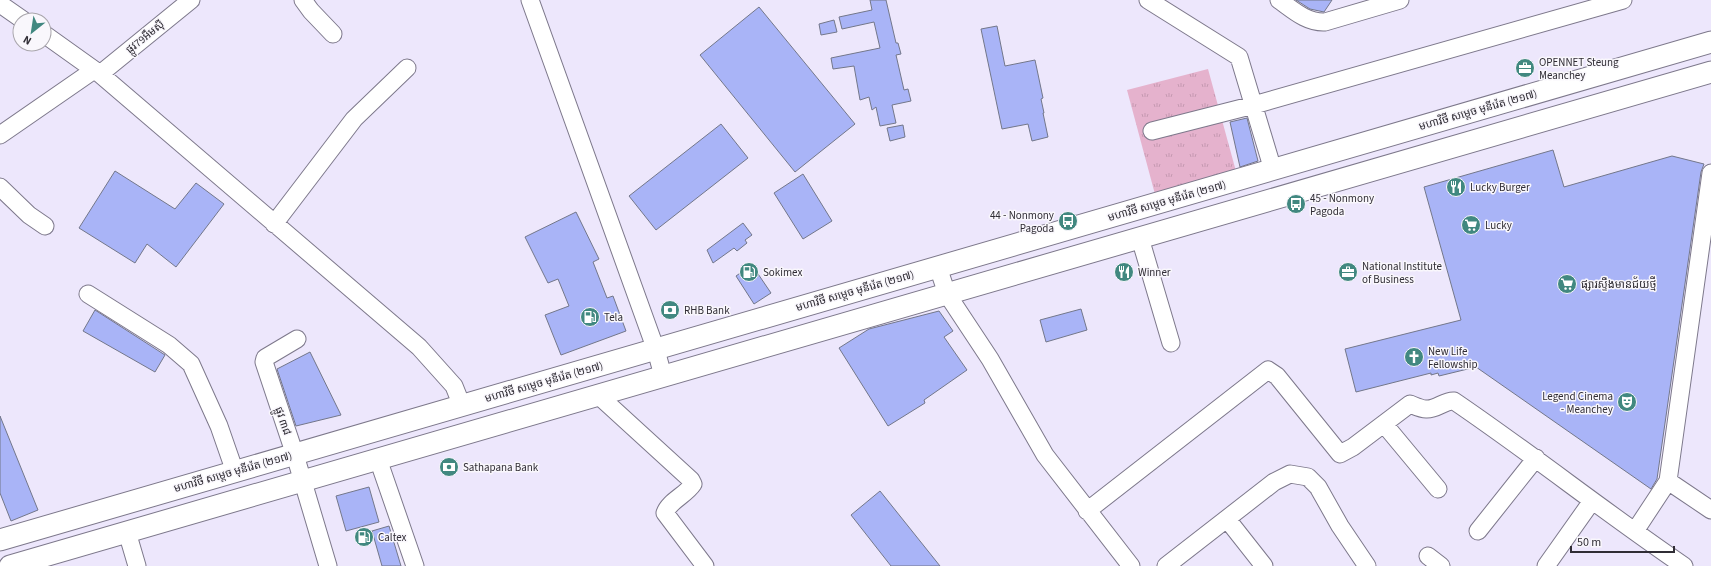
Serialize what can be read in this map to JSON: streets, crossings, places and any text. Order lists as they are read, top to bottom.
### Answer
{
  "streets": {
    "main road": ["មហាវិថី សម្តេច មុនីរ៉េត (២១៧)"],
    "street": ["ផ្លូវ79អឹមស៊ី", "ផ្លូវ ៣៨"]
  },
  "crossings": [
    ["មហាវិថី សម្តេច មុនីរ៉េត (២១៧)", "ផ្លូវ ៣៨"]
  ],
  "places": {
    "office": ["OPENNET Steung Meanchey", "National Institute of Business"],
    "restaurant": ["Lucky Burger", "Winner"],
    "bus stop": ["45 - Nonmony Pagoda", "44 - Nonmony Pagoda"],
    "supermarket": ["Lucky", "ផ្សារស្ទឹងមានជ័យថ្មី"],
    "fuel station": ["Sokimex", "Tela", "Caltex"],
    "bank": ["RHB Bank", "Sathapana Bank"],
    "church": ["New Life Fellowship"],
    "theatre": ["Legend Cinema - Meanchey"]
  },
  "scale_bar": "50 m",
  "north": "bottom left"
}
